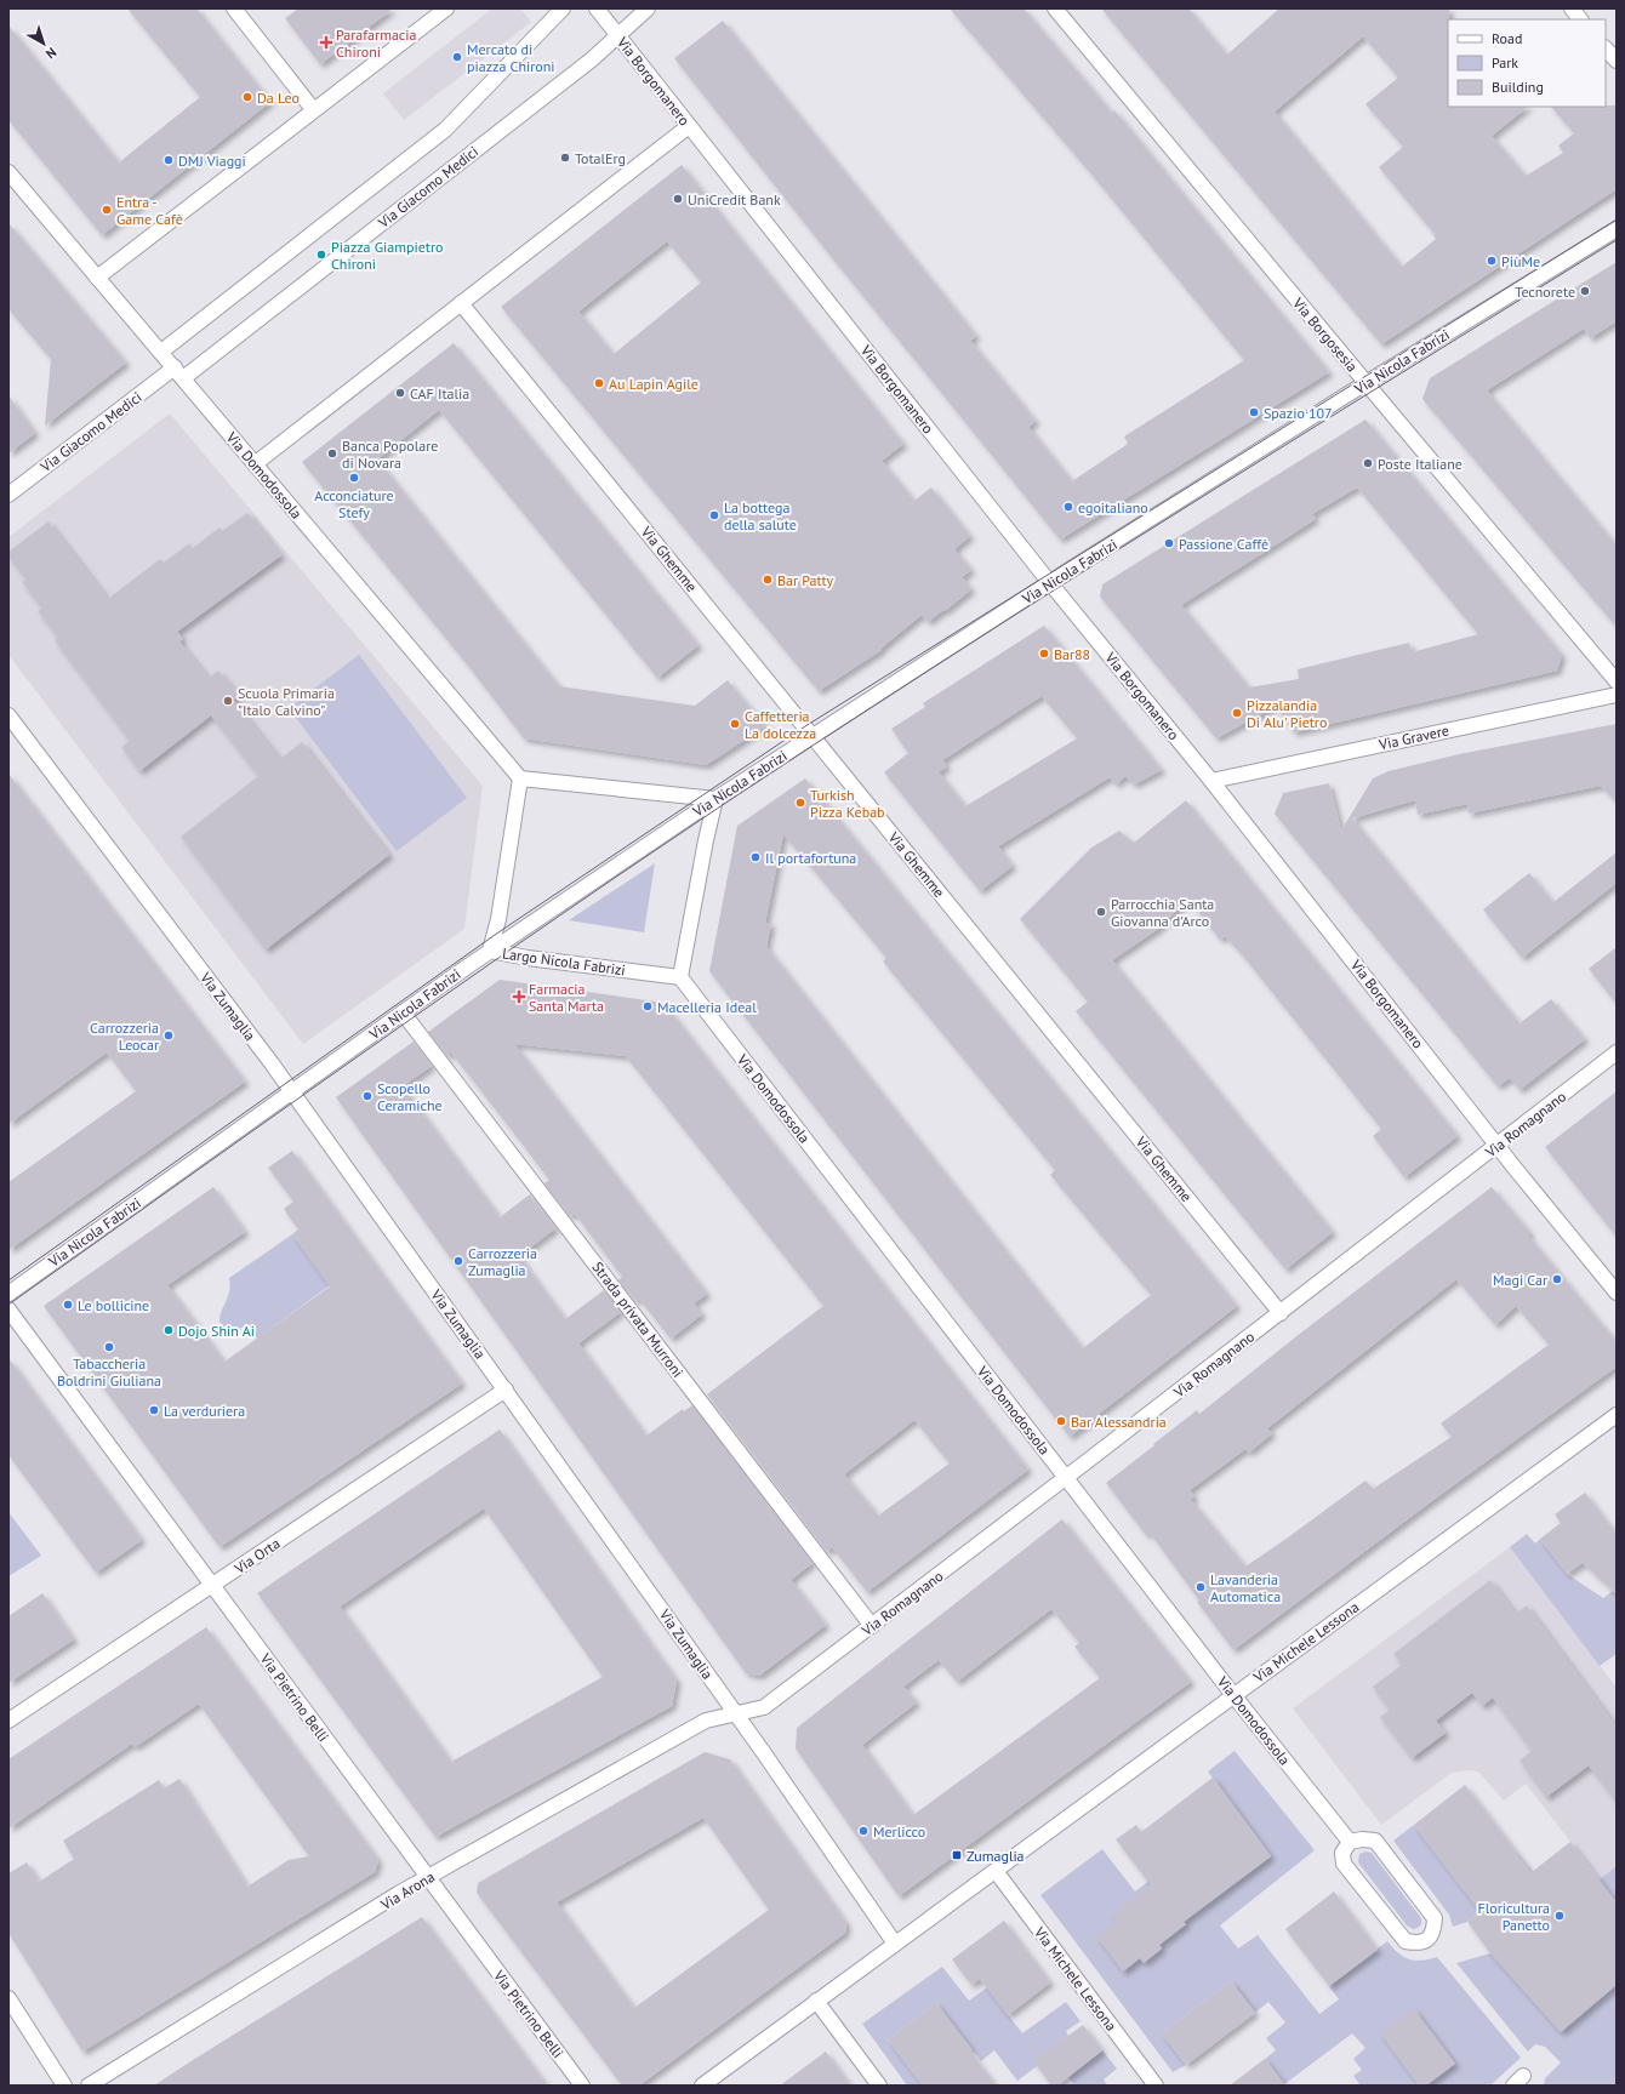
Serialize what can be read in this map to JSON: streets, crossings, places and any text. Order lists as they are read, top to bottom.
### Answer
{
  "streets": {
    "street": [
      "Via Borgomanero",
      "Via Giacomo Medici",
      "Via Borgosesia",
      "Via Nicola Fabrizi",
      "Via Domodossola",
      "Via Ghemme",
      "Via Gravere",
      "Largo Nicola Fabrizi",
      "Via Zumaglia",
      "Via Romagnano",
      "Strada privata Murroni",
      "Via Orta",
      "Via Michele Lessona",
      "Via Pietrino Belli",
      "Via Arona"
    ]
  },
  "crossings": [
    ["Via Borgomanero", "Via Giacomo Medici"],
    ["Via Borgomanero", "Via Nicola Fabrizi"],
    ["Via Borgomanero", "Via Gravere"],
    ["Via Borgomanero", "Via Romagnano"],
    ["Via Giacomo Medici", "Via Domodossola"],
    ["Via Borgosesia", "Via Nicola Fabrizi"],
    ["Via Nicola Fabrizi", "Via Ghemme"],
    ["Via Nicola Fabrizi", "Largo Nicola Fabrizi"],
    ["Via Nicola Fabrizi", "Via Zumaglia"],
    ["Via Nicola Fabrizi", "Strada privata Murroni"],
    ["Via Domodossola", "Largo Nicola Fabrizi"],
    ["Via Domodossola", "Via Romagnano"],
    ["Via Domodossola", "Via Michele Lessona"],
    ["Via Ghemme", "Via Romagnano"],
    ["Via Zumaglia", "Via Romagnano"],
    ["Via Zumaglia", "Via Orta"],
    ["Via Zumaglia", "Via Michele Lessona"],
    ["Via Zumaglia", "Via Arona"],
    ["Via Romagnano", "Strada privata Murroni"],
    ["Via Romagnano", "Via Arona"],
    ["Via Orta", "Via Pietrino Belli"],
    ["Via Pietrino Belli", "Via Arona"]
  ],
  "places": {
    "health": ["Parafarmacia Chironi", "Farmacia Santa Marta"],
    "other": [
      "Mercato di piazza Chironi",
      "Da Leo",
      "TotalErg",
      "DMJ Viaggi",
      "UniCredit Bank",
      "Entra - Game Cafè",
      "Piazza Giampietro Chironi",
      "PiùMe",
      "Tecnorete",
      "Au Lapin Agile",
      "CAF Italia",
      "Spazio 107",
      "Banca Popolare di Novara",
      "Poste Italiane",
      "Acconciature Stefy",
      "egoitaliano",
      "La bottega della salute",
      "Passione Caffè",
      "Bar Patty",
      "Bar88",
      "Scuola Primaria \"Italo Calvino\"",
      "Pizzalandia Di Alu' Pietro",
      "Caffetteria La dolcezza",
      "Turkish Pizza Kebab",
      "Il portafortuna",
      "Parrocchia Santa Giovanna d'Arco",
      "Macelleria Ideal",
      "Carrozzeria Leocar",
      "Scopello Ceramiche",
      "Carrozzeria Zumaglia",
      "Magi Car",
      "Le bollicine",
      "Dojo Shin Ai",
      "Tabaccheria Boldrini Giuliana",
      "La verduriera",
      "Bar Alessandria",
      "Lavanderia Automatica",
      "Merlicco",
      "Floricultura Panetto"
    ],
    "transit": ["Zumaglia"]
  },
  "legend": ["Road", "Park", "Building"],
  "north": "bottom right"
}
